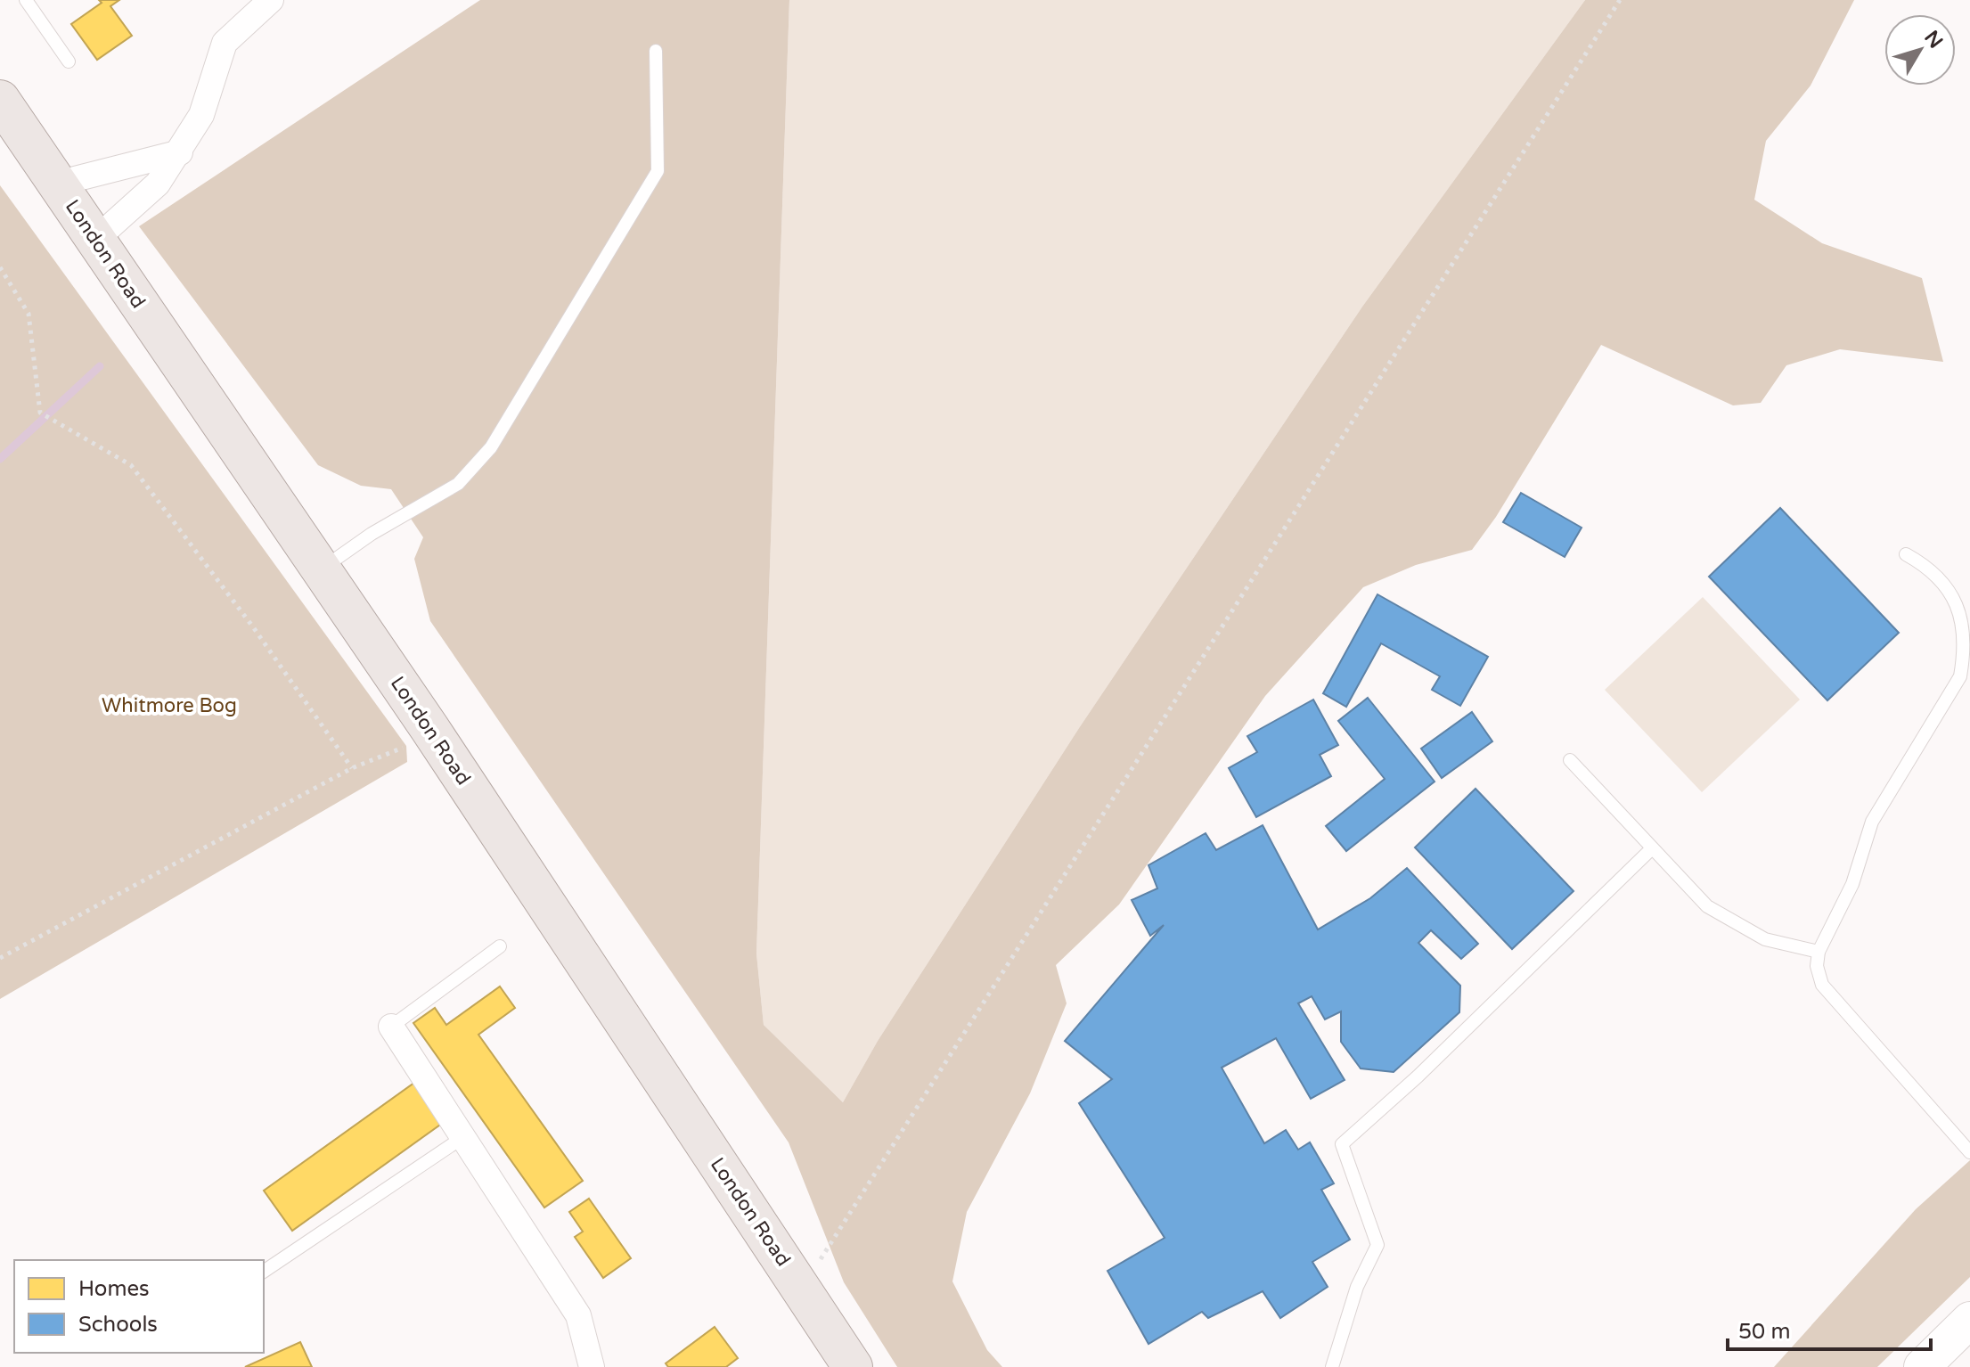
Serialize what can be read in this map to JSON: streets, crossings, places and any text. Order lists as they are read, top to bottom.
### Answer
{
  "streets": {
    "main road": ["London Road"]
  },
  "parks": ["Whitmore Bog"],
  "legend": ["Homes", "Schools"],
  "scale_bar": "50 m",
  "north": "top right"
}
